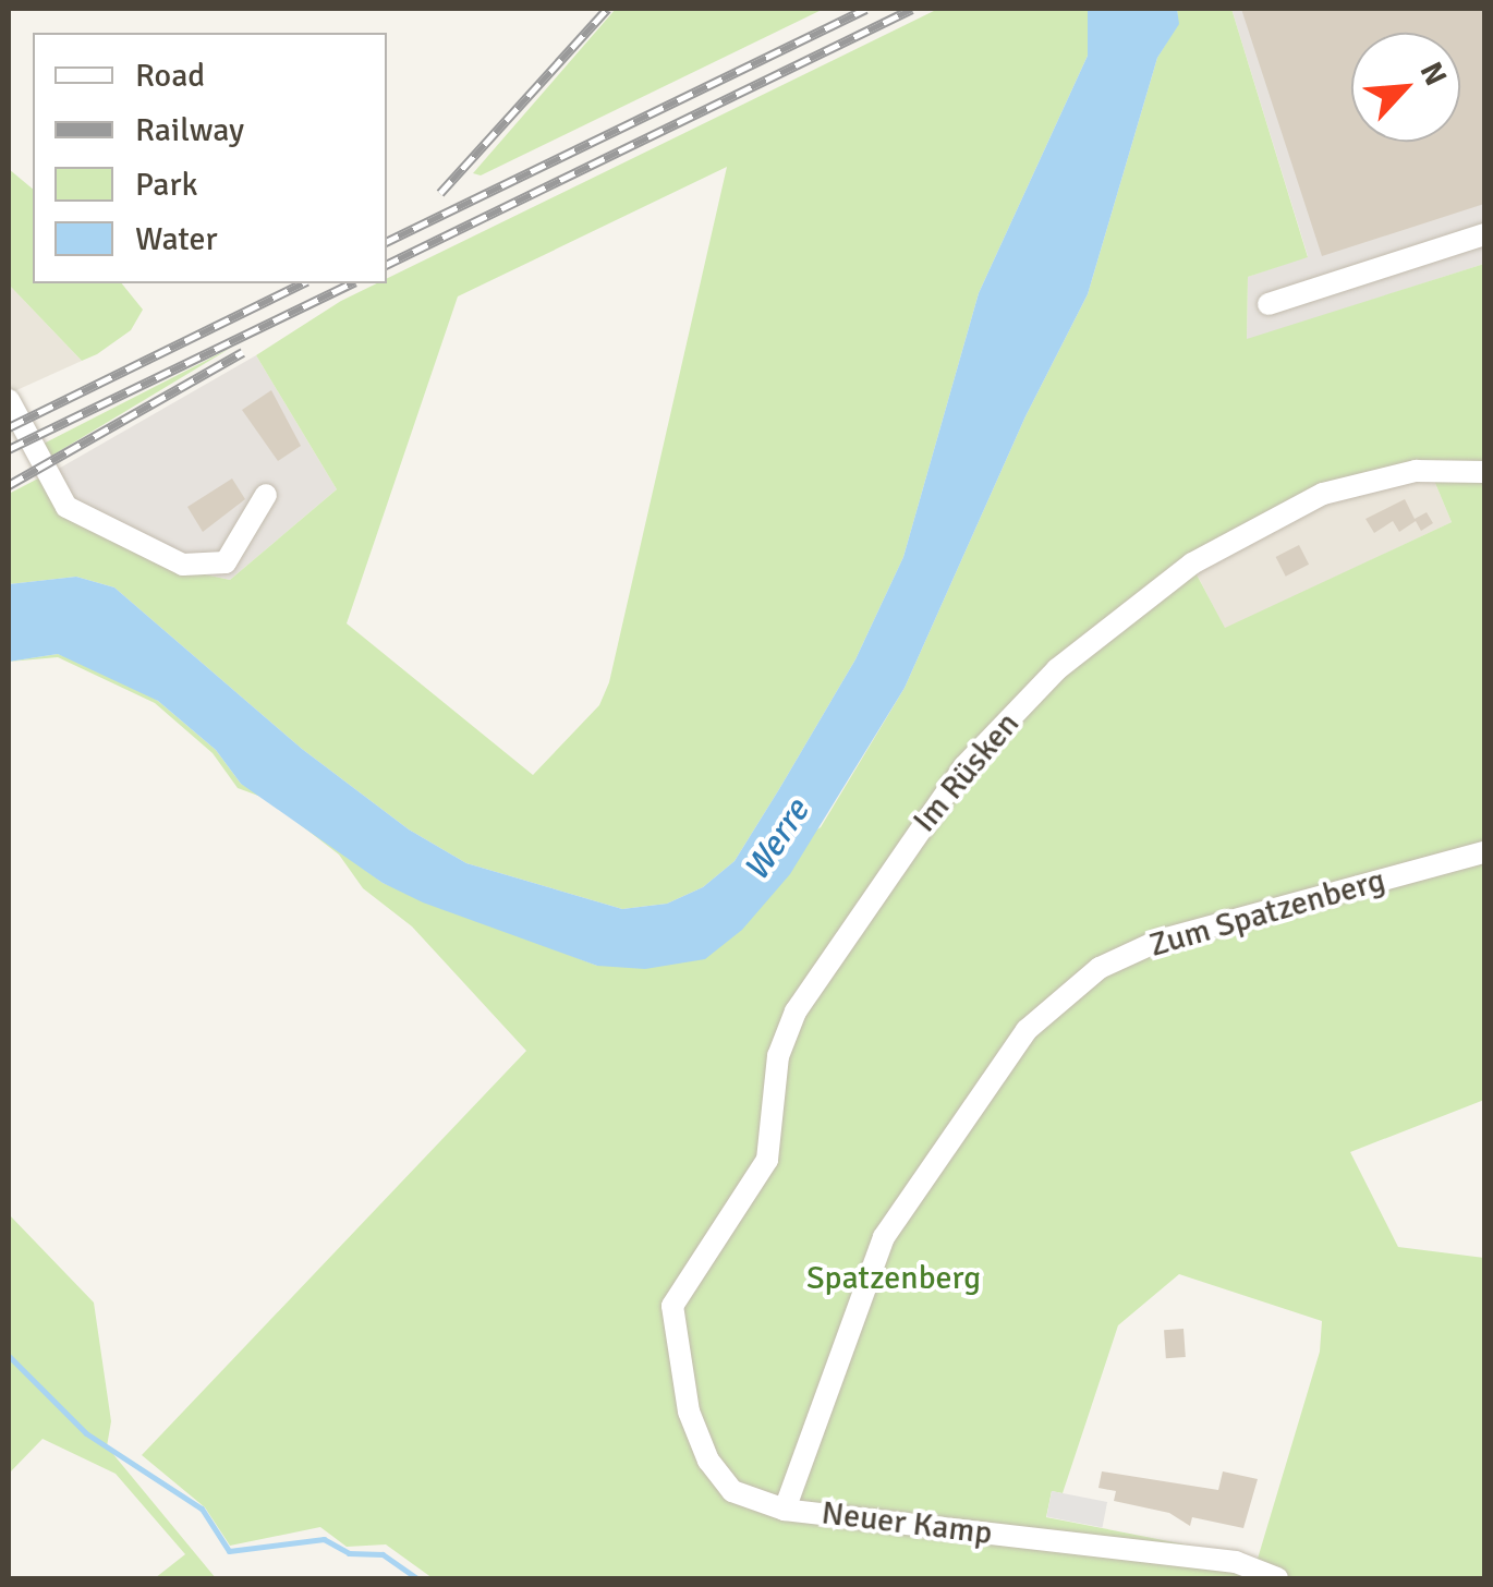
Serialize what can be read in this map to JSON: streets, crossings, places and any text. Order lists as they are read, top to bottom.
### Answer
{
  "streets": {
    "street": ["Im Rüsken", "Zum Spatzenberg", "Neuer Kamp"]
  },
  "crossings": [
    ["Im Rüsken", "Neuer Kamp"],
    ["Zum Spatzenberg", "Neuer Kamp"]
  ],
  "water": ["Werre"],
  "parks": ["Spatzenberg"],
  "legend": [
    "Road",
    "Railway",
    "Park",
    "Water"
  ],
  "north": "top right"
}
